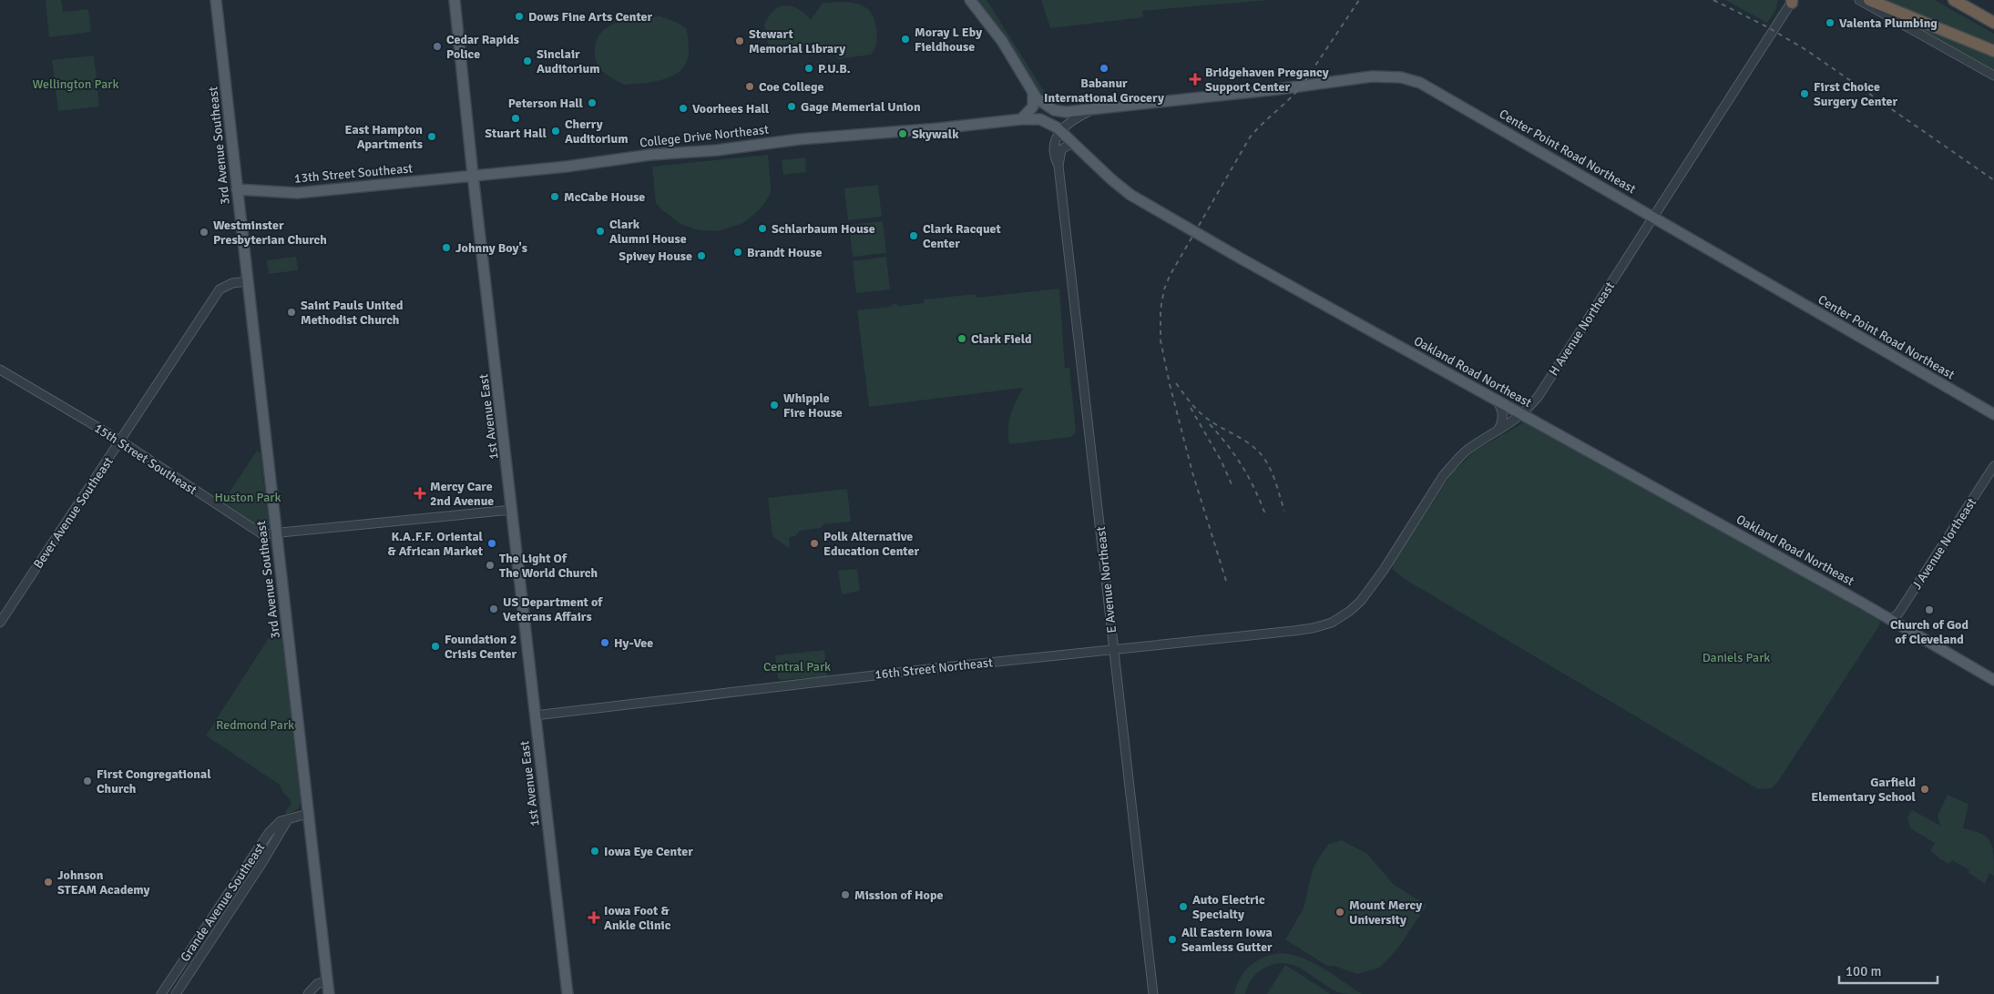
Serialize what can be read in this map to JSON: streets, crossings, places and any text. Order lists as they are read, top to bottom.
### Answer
{
  "streets": {
    "main road": [
      "College Drive Northeast",
      "3rd Avenue Southeast",
      "Center Point Road Northeast",
      "13th Street Southeast",
      "Oakland Road Northeast",
      "1st Avenue East"
    ],
    "street": [
      "H Avenue Northeast",
      "15th Street Southeast",
      "Bever Avenue Southeast",
      "J Avenue Northeast",
      "E Avenue Northeast",
      "16th Street Northeast",
      "Grande Avenue Southeast"
    ]
  },
  "crossings": [
    ["College Drive Northeast", "13th Street Southeast"],
    ["College Drive Northeast", "Oakland Road Northeast"],
    ["College Drive Northeast", "1st Avenue East"],
    ["3rd Avenue Southeast", "13th Street Southeast"],
    ["3rd Avenue Southeast", "15th Street Southeast"],
    ["3rd Avenue Southeast", "Bever Avenue Southeast"],
    ["3rd Avenue Southeast", "Grande Avenue Southeast"],
    ["Center Point Road Northeast", "H Avenue Northeast"],
    ["13th Street Southeast", "1st Avenue East"],
    ["H Avenue Northeast", "Oakland Road Northeast"],
    ["H Avenue Northeast", "16th Street Northeast"],
    ["Oakland Road Northeast", "J Avenue Northeast"],
    ["Oakland Road Northeast", "E Avenue Northeast"],
    ["1st Avenue East", "15th Street Southeast"],
    ["1st Avenue East", "16th Street Northeast"],
    ["15th Street Southeast", "Bever Avenue Southeast"],
    ["E Avenue Northeast", "16th Street Northeast"]
  ],
  "parks": [
    "Wellington Park",
    "Huston Park",
    "Daniels Park",
    "Central Park",
    "Redmond Park"
  ],
  "places": {
    "other": [
      "Dows Fine Arts Center",
      "Valenta Plumbing",
      "Moray L Eby Fieldhouse",
      "Stewart Memorial Library",
      "Cedar Rapids Police",
      "Sinclair Auditorium",
      "P.U.B.",
      "Babanur International Grocery",
      "Coe College",
      "First Choice Surgery Center",
      "Peterson Hall",
      "Gage Memerial Union",
      "Voorhees Hall",
      "Stuart Hall",
      "Cherry Auditorium",
      "Skywalk",
      "East Hampton Apartments",
      "McCabe House",
      "Schlarbaum House",
      "Clark Alumni House",
      "Westminster Presbyterian Church",
      "Clark Racquet Center",
      "Johnny Boy's",
      "Brandt House",
      "Spivey House",
      "Saint Pauls United Methodist Church",
      "Clark Field",
      "Whipple Fire House",
      "K.A.F.F. Oriental & African Market",
      "Polk Alternative Education Center",
      "The Light Of The World Church",
      "US Department of Veterans Affairs",
      "Church of God of Cleveland",
      "Hy-Vee",
      "Foundation 2 Crisis Center",
      "First Congregational Church",
      "Garfield Elementary School",
      "Iowa Eye Center",
      "Johnson STEAM Academy",
      "Mission of Hope",
      "Auto Electric Specialty",
      "Mount Mercy University",
      "All Eastern Iowa Seamless Gutter"
    ],
    "health": ["Bridgehaven Pregancy Support Center", "Mercy Care 2nd Avenue", "Iowa Foot & Ankle Clinic"]
  },
  "scale_bar": "100 m"
}
